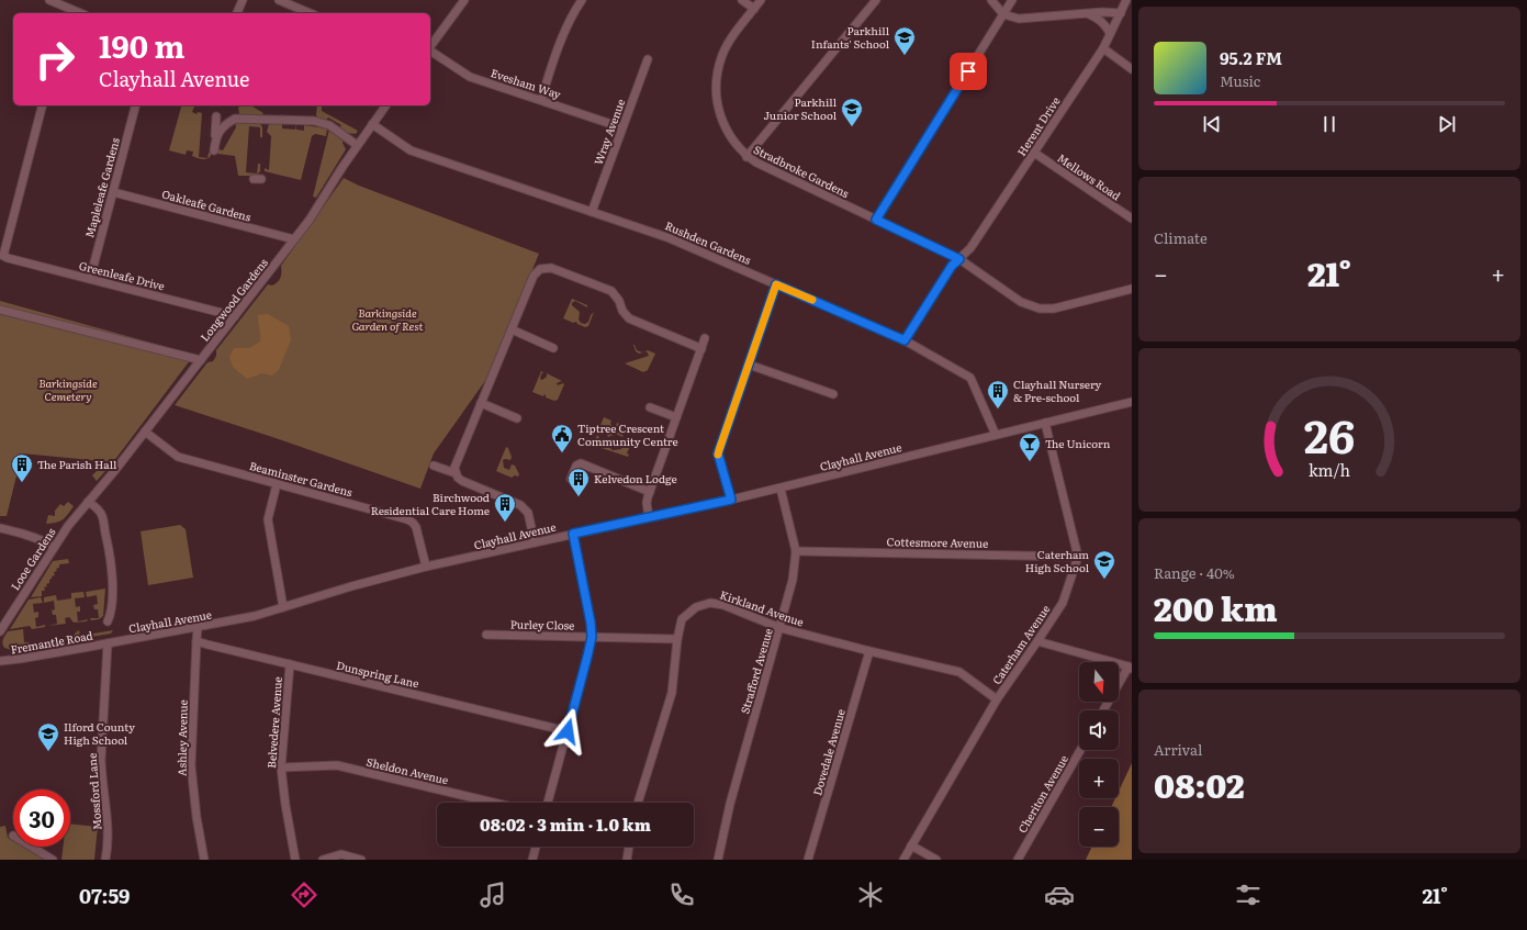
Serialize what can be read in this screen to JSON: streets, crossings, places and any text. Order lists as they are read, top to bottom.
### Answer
{
  "streets": {
    "street": [
      "Evesham Way",
      "Herent Drive",
      "Wray Avenue",
      "Stradbroke Gardens",
      "Mellows Road",
      "Mapleleafe Gardens",
      "Oakleafe Gardens",
      "Rushden Gardens",
      "Greenleafe Drive",
      "Longwood Gardens",
      "Clayhall Avenue",
      "Beaminster Gardens",
      "Cottesmore Avenue",
      "Looe Gardens",
      "Kirkland Avenue",
      "Purley Close",
      "Fremantle Road",
      "Caterham Avenue",
      "Strafford Avenue",
      "Dunspring Lane",
      "Belvedere Avenue",
      "Ashley Avenue",
      "Dovedale Avenue",
      "Sheldon Avenue",
      "Mossford Lane",
      "Cheriton Avenue"
    ]
  },
  "crossings": [
    ["Evesham Way", "Wray Avenue"],
    ["Herent Drive", "Stradbroke Gardens"],
    ["Herent Drive", "Mellows Road"],
    ["Herent Drive", "Rushden Gardens"],
    ["Wray Avenue", "Rushden Gardens"],
    ["Mapleleafe Gardens", "Oakleafe Gardens"],
    ["Mapleleafe Gardens", "Greenleafe Drive"],
    ["Oakleafe Gardens", "Longwood Gardens"],
    ["Rushden Gardens", "Longwood Gardens"],
    ["Rushden Gardens", "Clayhall Avenue"],
    ["Greenleafe Drive", "Longwood Gardens"],
    ["Longwood Gardens", "Beaminster Gardens"],
    ["Longwood Gardens", "Looe Gardens"],
    ["Clayhall Avenue", "Beaminster Gardens"],
    ["Clayhall Avenue", "Fremantle Road"],
    ["Clayhall Avenue", "Strafford Avenue"],
    ["Clayhall Avenue", "Mossford Lane"],
    ["Cottesmore Avenue", "Caterham Avenue"],
    ["Cottesmore Avenue", "Strafford Avenue"],
    ["Kirkland Avenue", "Purley Close"],
    ["Kirkland Avenue", "Caterham Avenue"],
    ["Kirkland Avenue", "Strafford Avenue"],
    ["Kirkland Avenue", "Dovedale Avenue"],
    ["Fremantle Road", "Mossford Lane"],
    ["Dunspring Lane", "Belvedere Avenue"],
    ["Dunspring Lane", "Ashley Avenue"],
    ["Belvedere Avenue", "Sheldon Avenue"]
  ],
  "parks": ["Barkingside Garden of Rest", "Barkingside Cemetery"],
  "places": {
    "school or university": [
      "Parkhill Infants' School",
      "Parkhill Junior School",
      "Caterham High School",
      "Ilford County High School"
    ],
    "building": [
      "Clayhall Nursery & Pre-school",
      "The Parish Hall",
      "Kelvedon Lodge",
      "Birchwood Residential Care Home"
    ],
    "public building": ["Tiptree Crescent Community Centre"],
    "bar": ["The Unicorn"]
  },
  "north": "bottom",
  "page": {
    "turn": ["190 m", "Clayhall Avenue"],
    "song": ["95.2 FM", "Music"],
    "tile": [
      "Climate",
      ["Range · 40%", "200 km"],
      ["Arrival", "08:02"]
    ],
    "heat": ["−", "21°", "+"],
    "map_buttons": ["+", "−"],
    "limit": "30",
    "trip": "08:02 · 3 min · 1.0 km",
    "tabs": ["07:59", "21°"],
    "gauge": ["26", "km/h"]
  }
}
